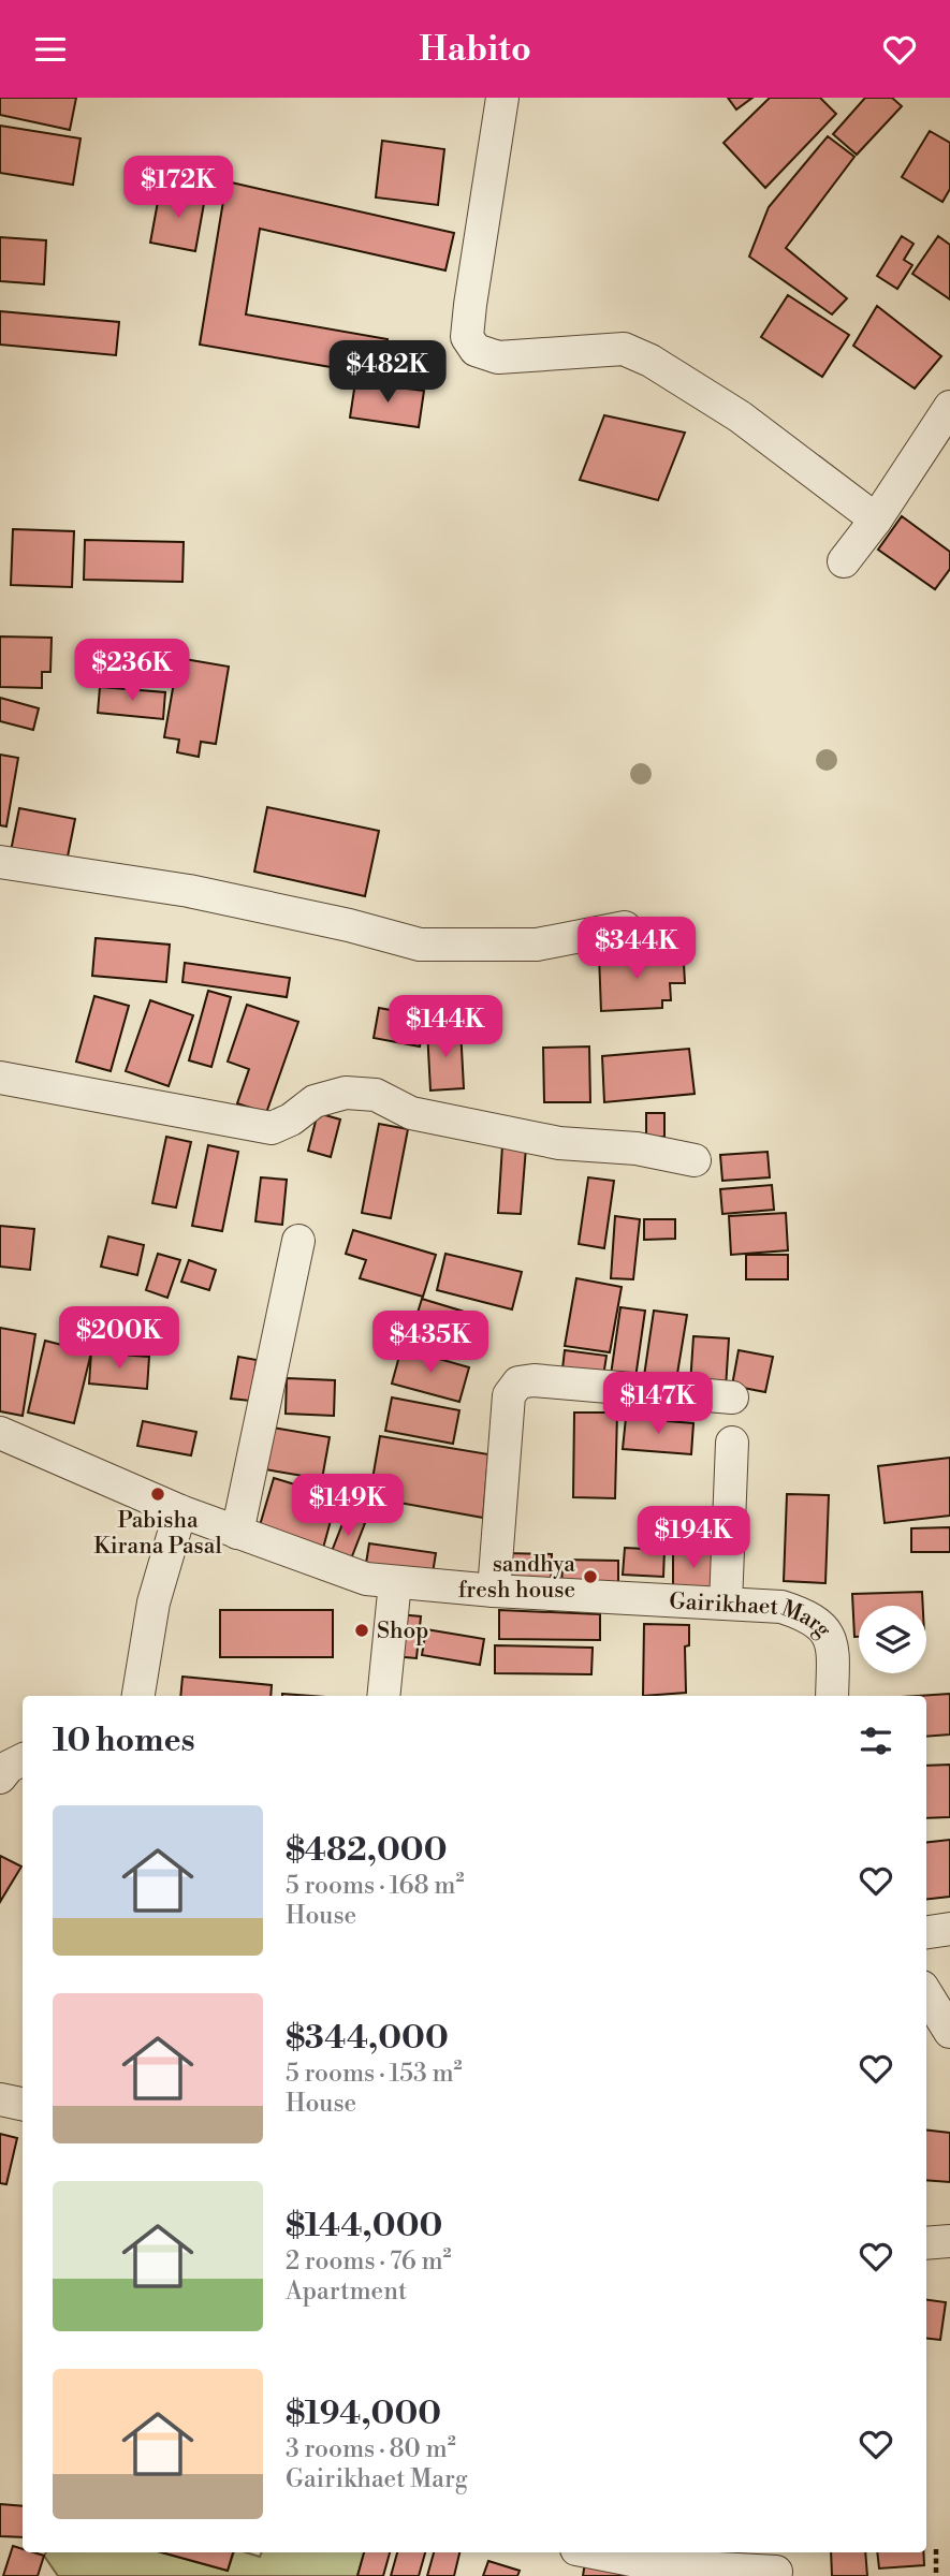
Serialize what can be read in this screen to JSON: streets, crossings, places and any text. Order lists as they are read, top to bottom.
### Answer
{
  "streets": {
    "street": ["Gairikhaet Marg"]
  },
  "places": ["Pabisha Kirana Pasal", "sandhya fresh house", "Shop"],
  "page": {
    "header": "Habito",
    "price": [
      "$172K",
      "$482K",
      "$236K",
      "$344K",
      "$144K",
      "$200K",
      "$435K",
      "$147K",
      "$149K",
      "$194K"
    ],
    "heading": "10 homes",
    "list": [
      {
        "name": "$482,000",
        "note": "5 rooms · 168 m² · House"
      },
      {
        "name": "$344,000",
        "note": "5 rooms · 153 m² · House"
      },
      {
        "name": "$144,000",
        "note": "2 rooms · 76 m² · Apartment"
      },
      {
        "name": "$194,000",
        "note": "3 rooms · 80 m² · Gairikhaet Marg"
      }
    ]
  }
}
